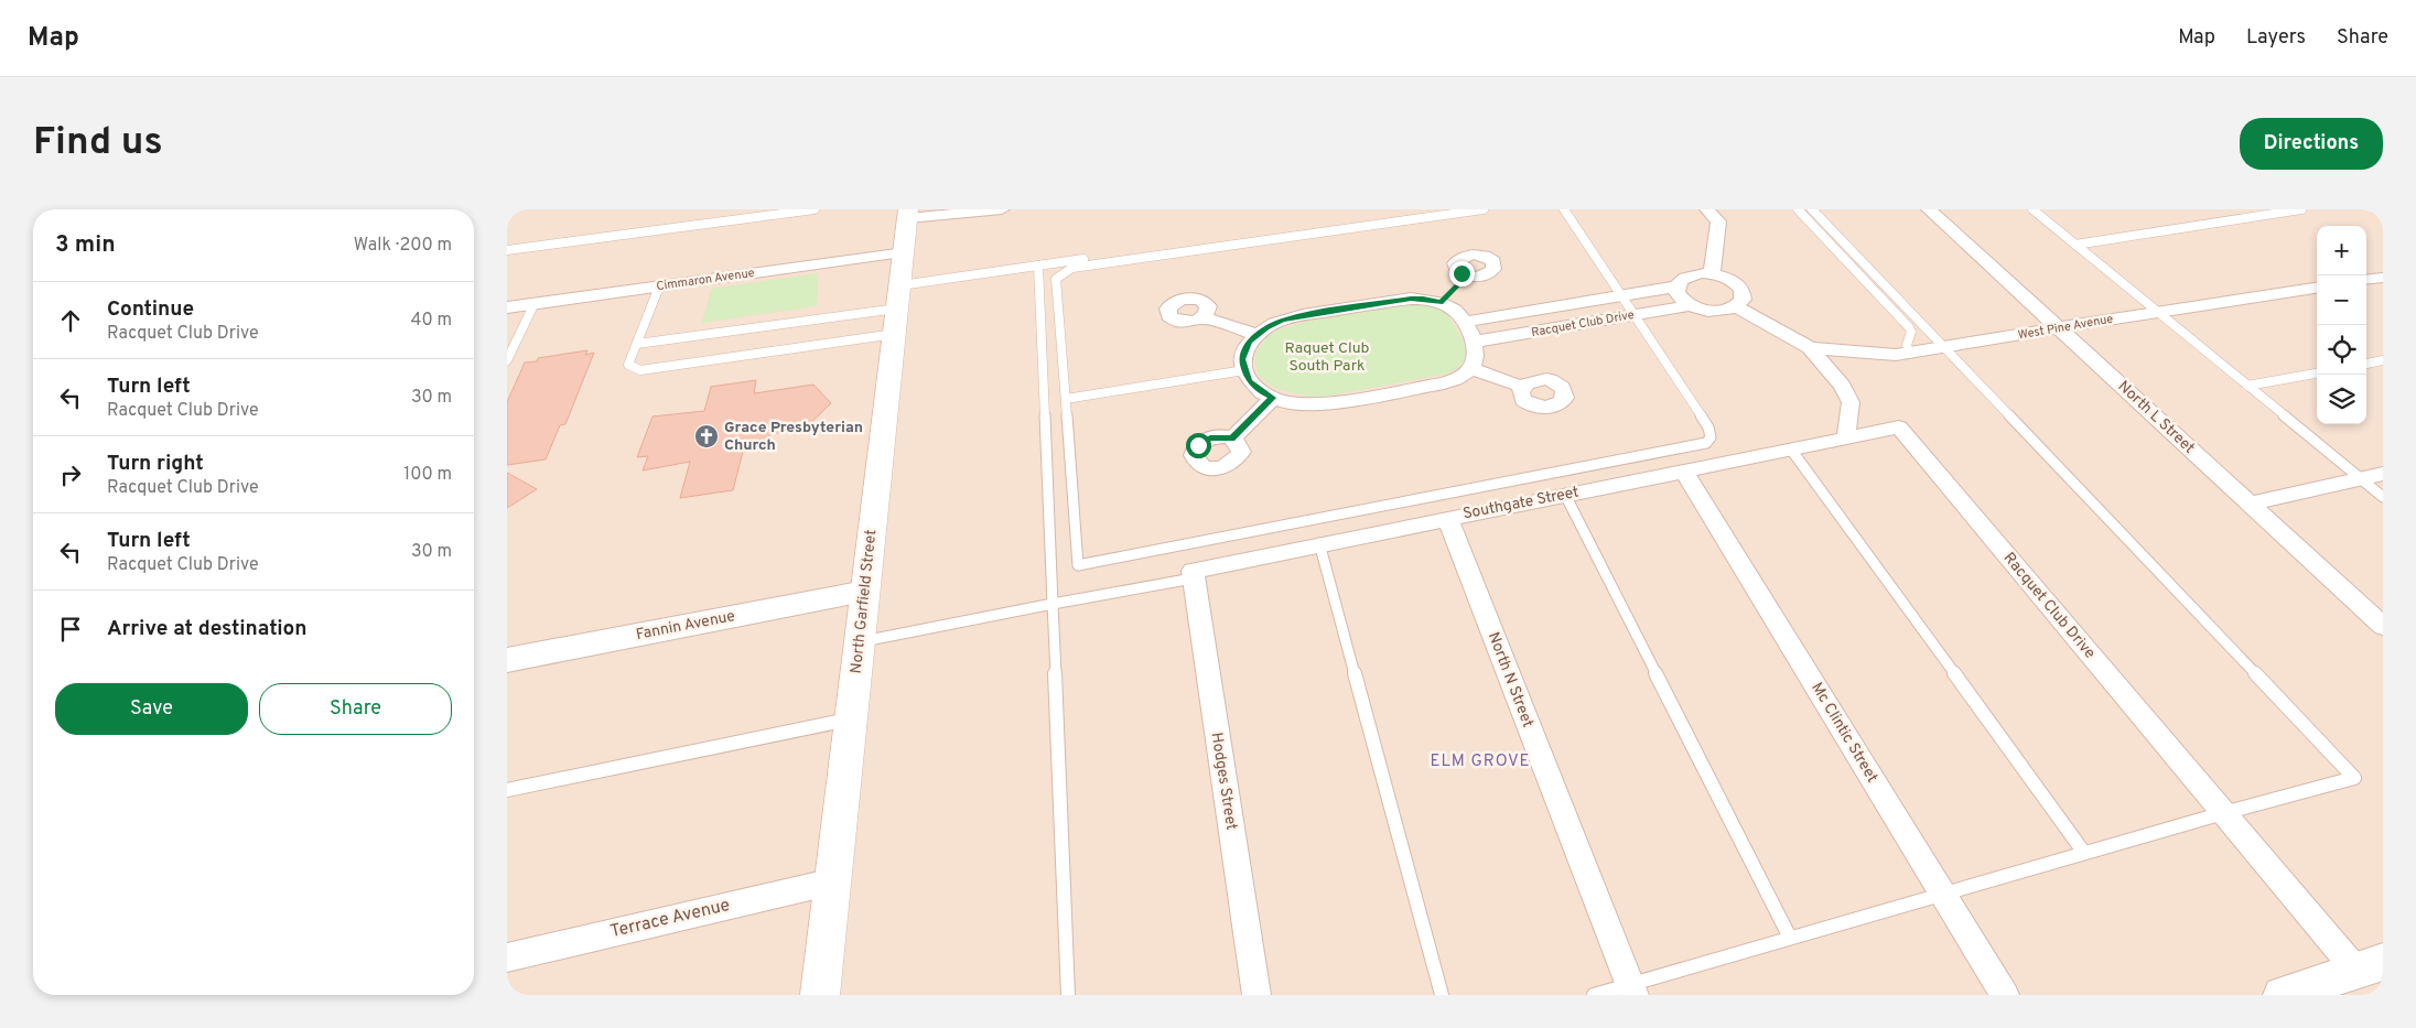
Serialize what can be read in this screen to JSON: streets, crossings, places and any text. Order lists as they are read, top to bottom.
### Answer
{
  "streets": {
    "main road": ["North Garfield Street"],
    "street": [
      "Cimmaron Avenue",
      "Racquet Club Drive",
      "West Pine Avenue",
      "North L Street",
      "Southgate Street",
      "Fannin Avenue",
      "North N Street",
      "Mc Clintic Street",
      "Hodges Street",
      "Terrace Avenue"
    ]
  },
  "crossings": [
    ["Cimmaron Avenue", "North Garfield Street"],
    ["Racquet Club Drive", "Southgate Street"],
    ["West Pine Avenue", "North L Street"],
    ["Southgate Street", "North N Street"],
    ["Southgate Street", "Mc Clintic Street"],
    ["Southgate Street", "Hodges Street"],
    ["North Garfield Street", "Fannin Avenue"],
    ["North Garfield Street", "Terrace Avenue"]
  ],
  "districts": ["ELM GROVE"],
  "parks": ["Raquet Club South Park"],
  "places": {
    "church": ["Grace Presbyterian Church"]
  },
  "page": {
    "header": "Map",
    "nav": ["Map", "Layers", "Share"],
    "buttons": [
      "Directions",
      ["Save", "Share"]
    ],
    "title": "Find us",
    "heading": ["3 min", "Walk · 200 m"],
    "map_buttons": ["+", "−"],
    "list": [
      ["Continue", "Racquet Club Drive", "40 m"],
      ["Turn left", "Racquet Club Drive", "30 m"],
      ["Turn right", "Racquet Club Drive", "100 m"],
      ["Turn left", "Racquet Club Drive", "30 m"],
      "Arrive at destination"
    ]
  }
}
